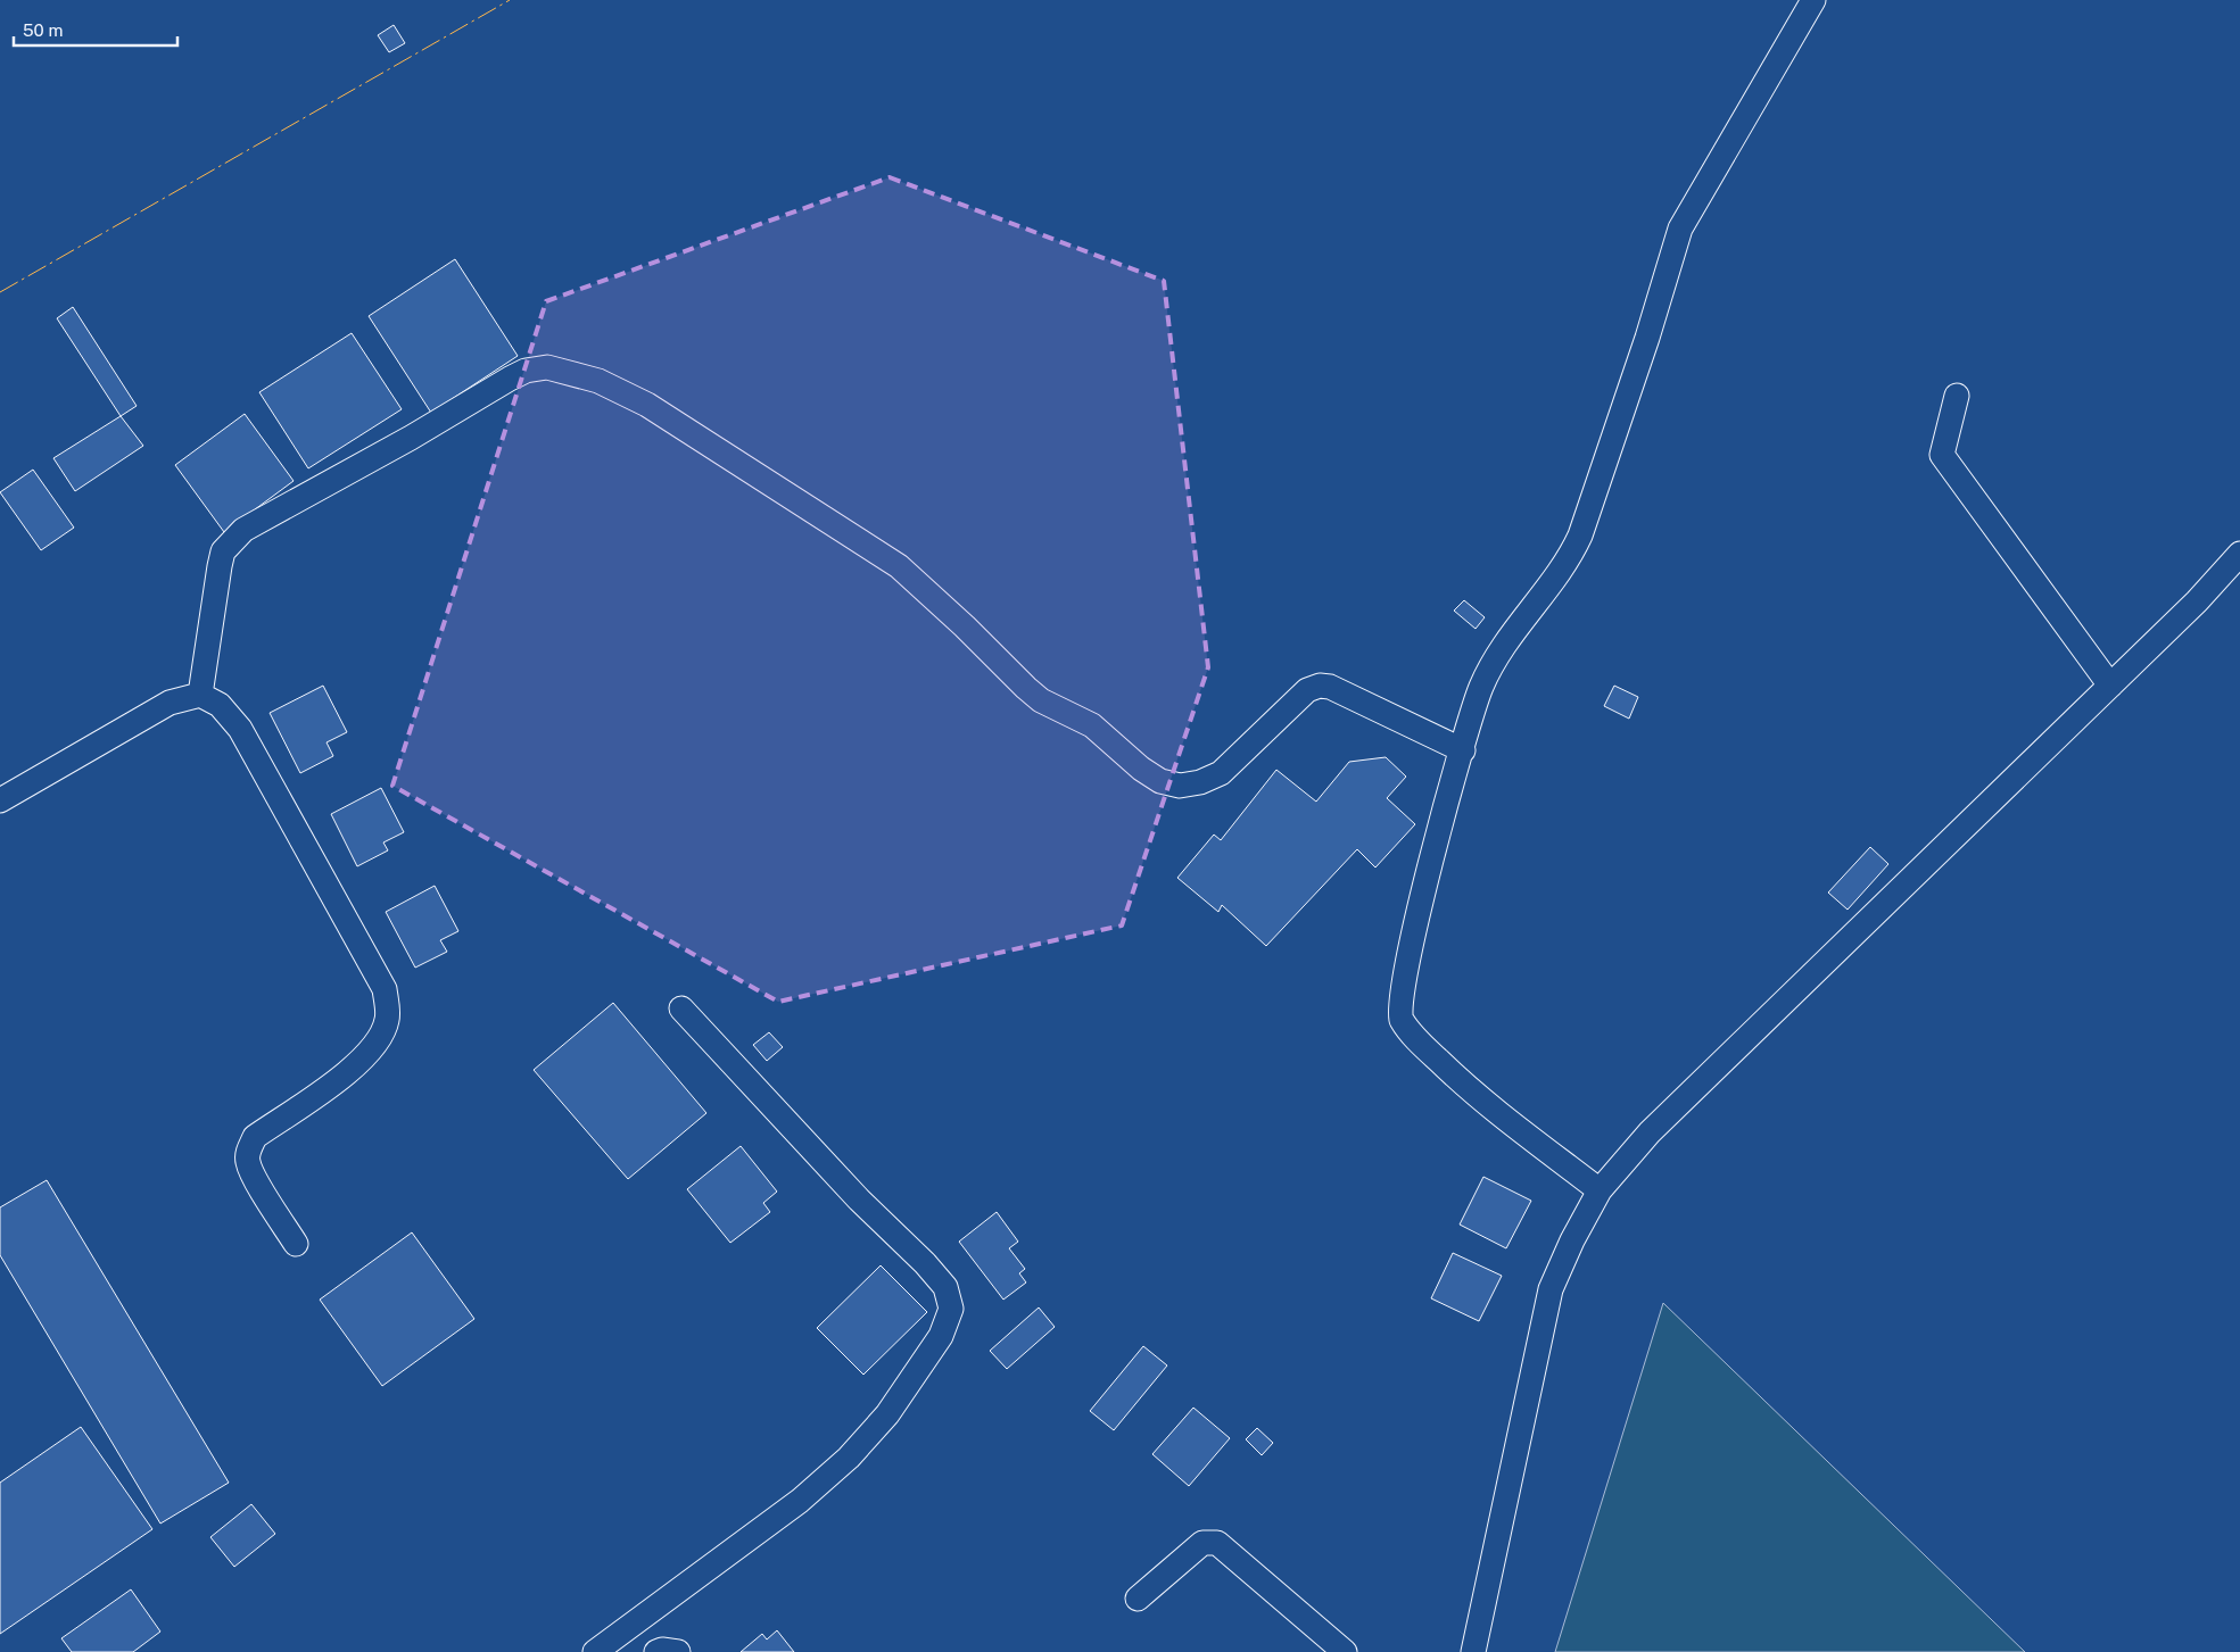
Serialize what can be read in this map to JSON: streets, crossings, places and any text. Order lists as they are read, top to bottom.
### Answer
{
  "scale_bar": "50 m"
}
